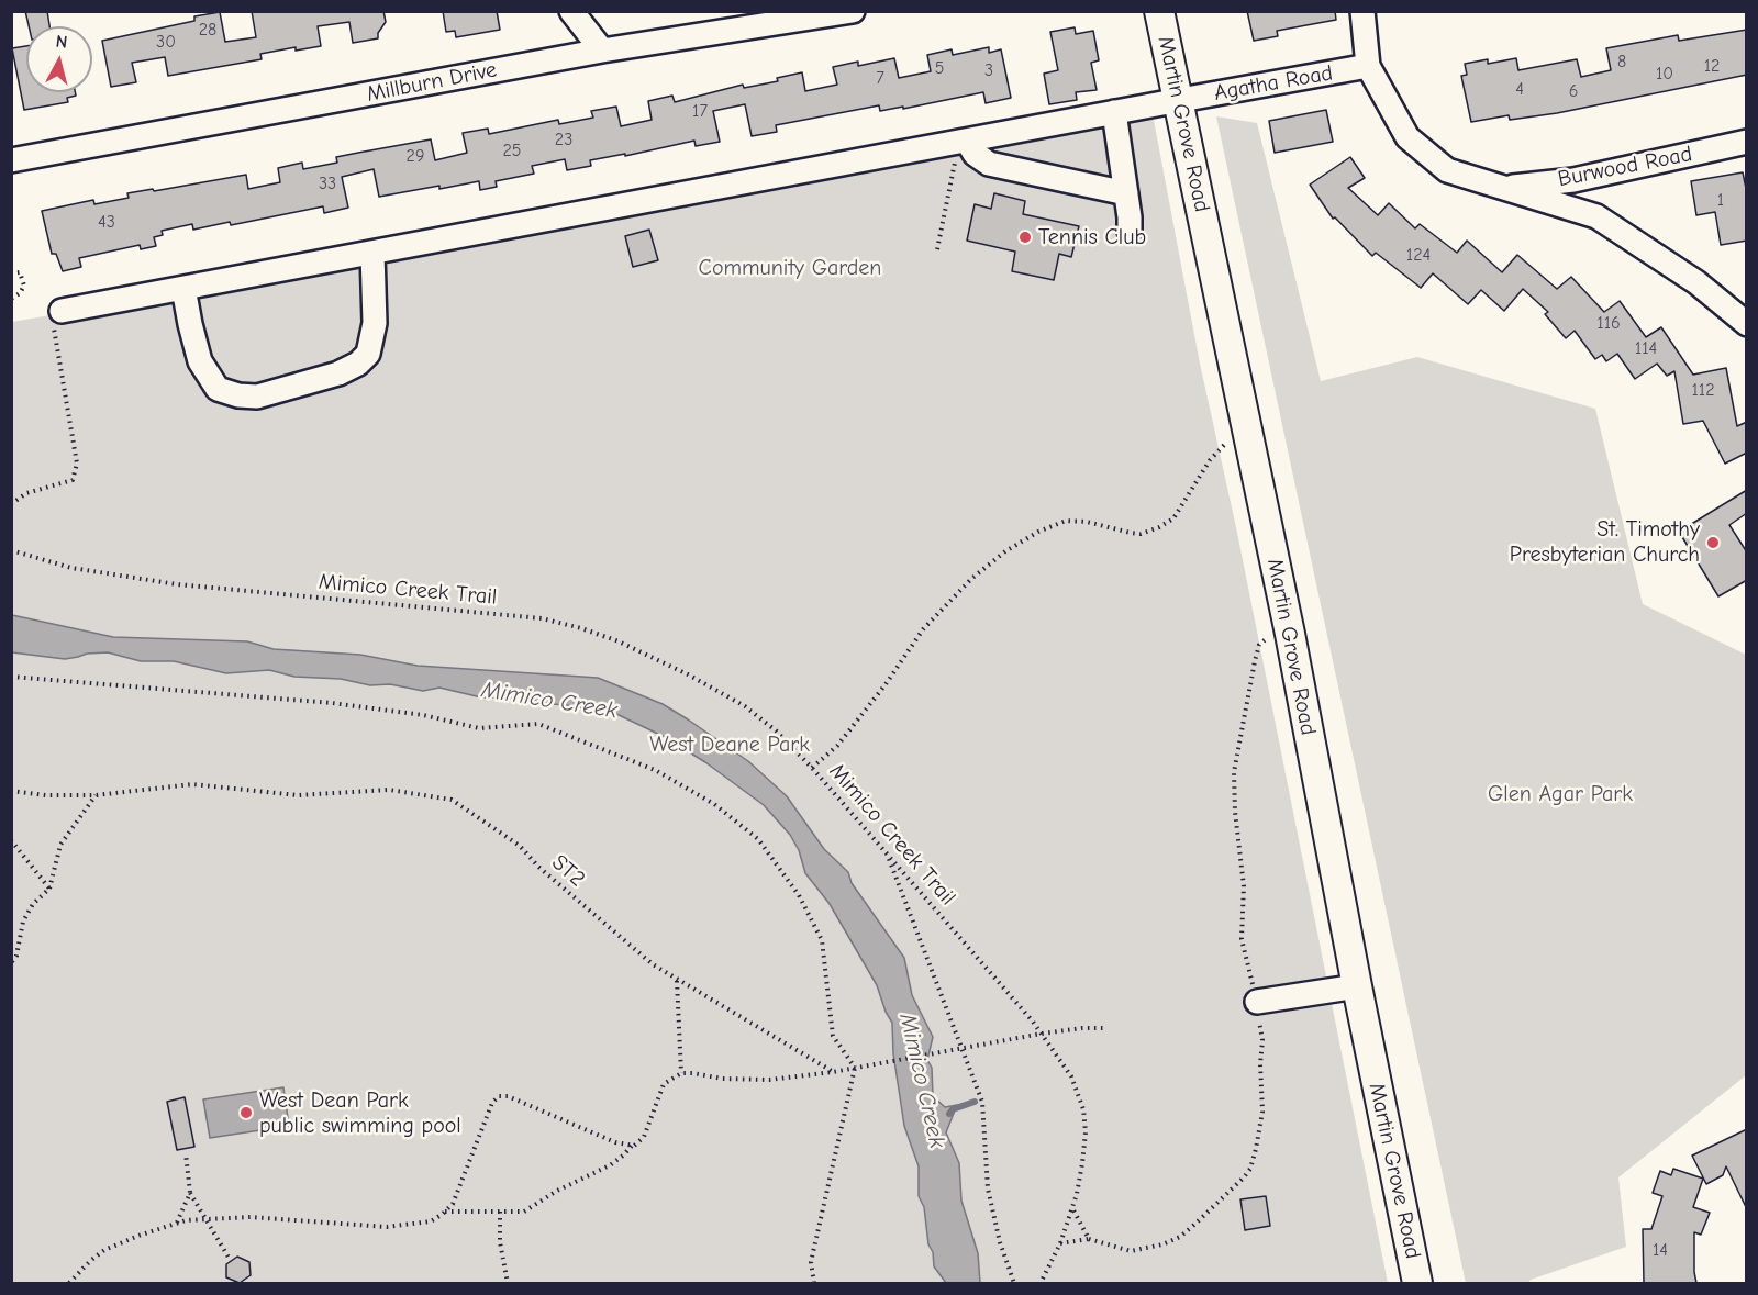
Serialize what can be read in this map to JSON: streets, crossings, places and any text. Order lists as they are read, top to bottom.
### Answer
{
  "streets": {
    "main road": ["Martin Grove Road"],
    "street": ["Millburn Drive", "Agatha Road", "Burwood Road"],
    "path": ["Mimico Creek Trail", "ST2"]
  },
  "crossings": [
    ["Agatha Road", "Martin Grove Road"]
  ],
  "water": ["Mimico Creek"],
  "parks": ["Community Garden", "West Deane Park", "Glen Agar Park"],
  "places": ["Tennis Club", "St. Timothy Presbyterian Church", "West Dean Park public swimming pool"],
  "house_numbers": [
    "28",
    "30",
    "8",
    "12",
    "5",
    "3",
    "10",
    "7",
    "4",
    "6",
    "17",
    "23",
    "25",
    "29",
    "33",
    "1",
    "43",
    "124",
    "116",
    "114",
    "112",
    "14"
  ],
  "north": "top"
}
